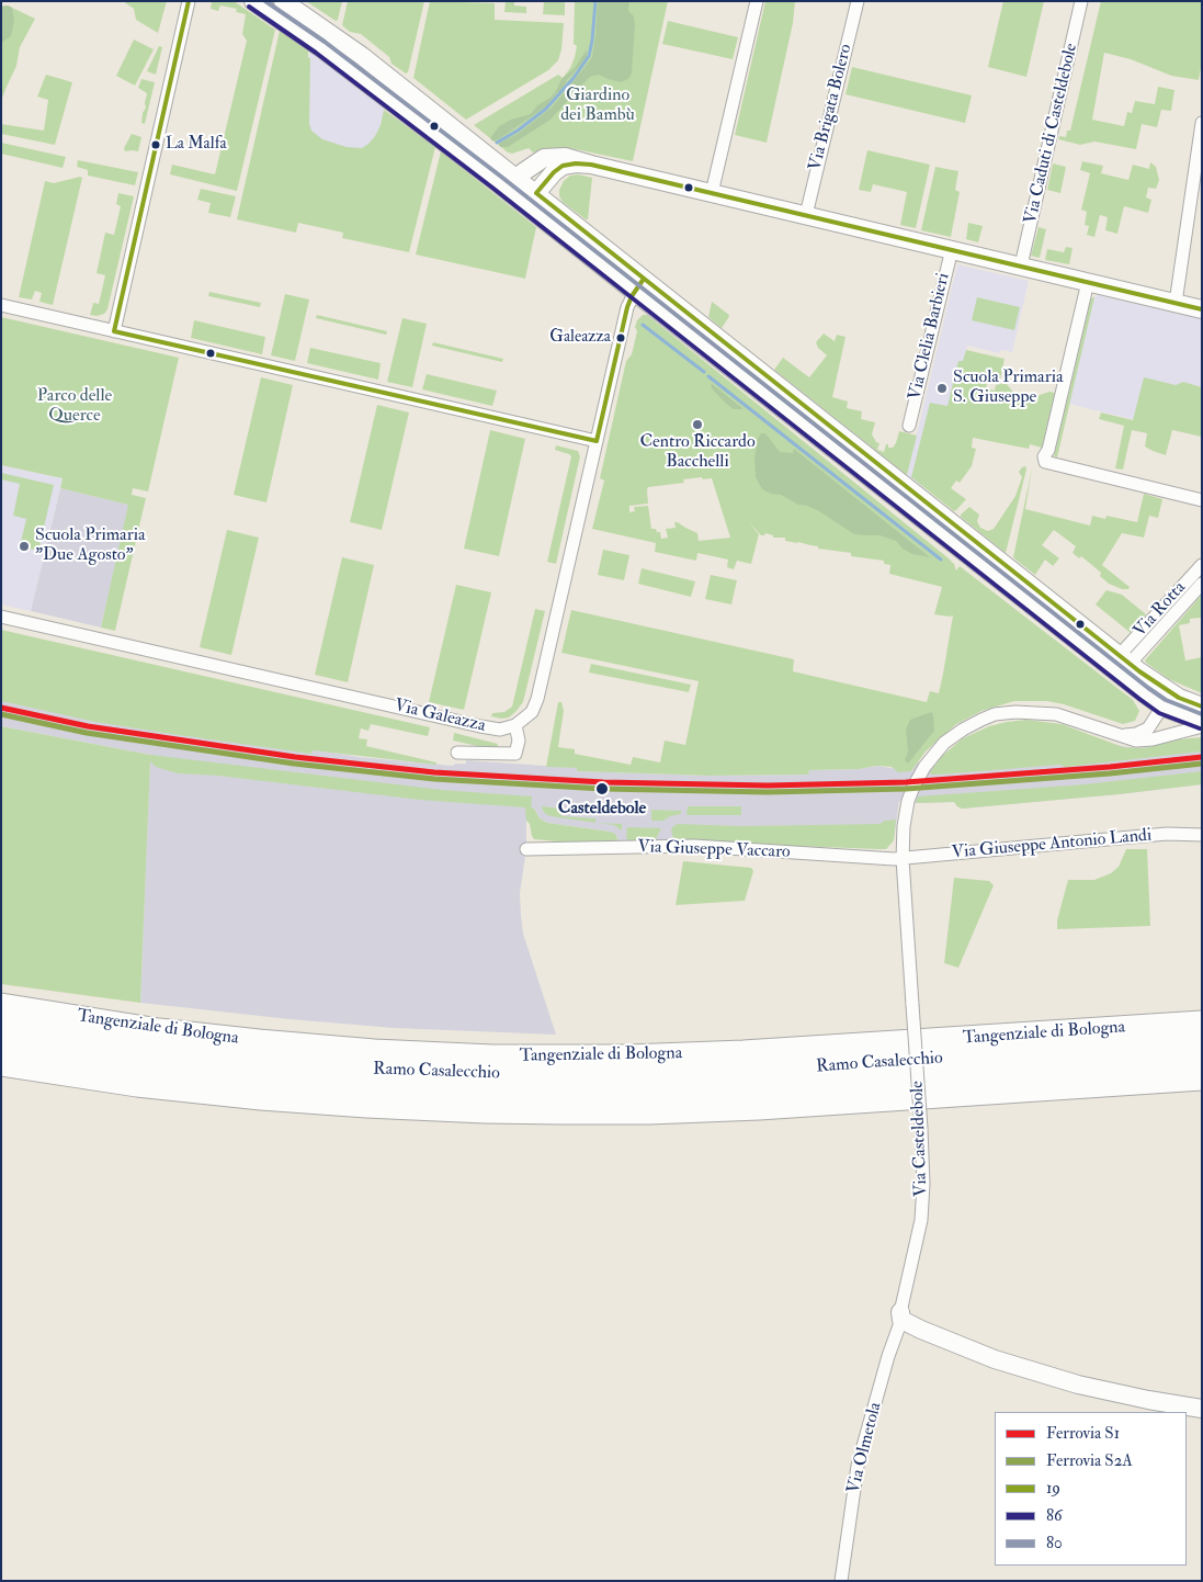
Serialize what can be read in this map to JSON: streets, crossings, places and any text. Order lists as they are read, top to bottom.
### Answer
{
  "streets": {
    "highway": ["Tangenziale di Bologna", "Ramo Casalecchio"],
    "street": [
      "Via Brigata Bolero",
      "Via Caduti di Casteldebole",
      "Via Clelia Barbieri",
      "Via Rotta",
      "Via Galeazza",
      "Via Giuseppe Antonio Landi",
      "Via Giuseppe Vaccaro",
      "Via Casteldebole",
      "Via Olmetola"
    ]
  },
  "crossings": [
    ["Via Giuseppe Antonio Landi", "Via Giuseppe Vaccaro"],
    ["Via Giuseppe Antonio Landi", "Via Casteldebole"],
    ["Via Giuseppe Vaccaro", "Via Casteldebole"],
    ["Via Casteldebole", "Via Olmetola"]
  ],
  "parks": ["Giardino dei Bambù", "Parco delle Querce"],
  "places": [
    "La Malfa",
    "Galeazza",
    "Scuola Primaria S. Giuseppe",
    "Centro Riccardo Bacchelli",
    "Scuola Primaria \"Due Agosto\"",
    "Casteldebole"
  ],
  "lines": [
    "transit line 19",
    "transit line 80",
    "transit line 86",
    "rail line S1",
    "rail line S2A"
  ],
  "legend": [
    "Ferrovia S1",
    "Ferrovia S2A",
    "19",
    "86",
    "80"
  ]
}
